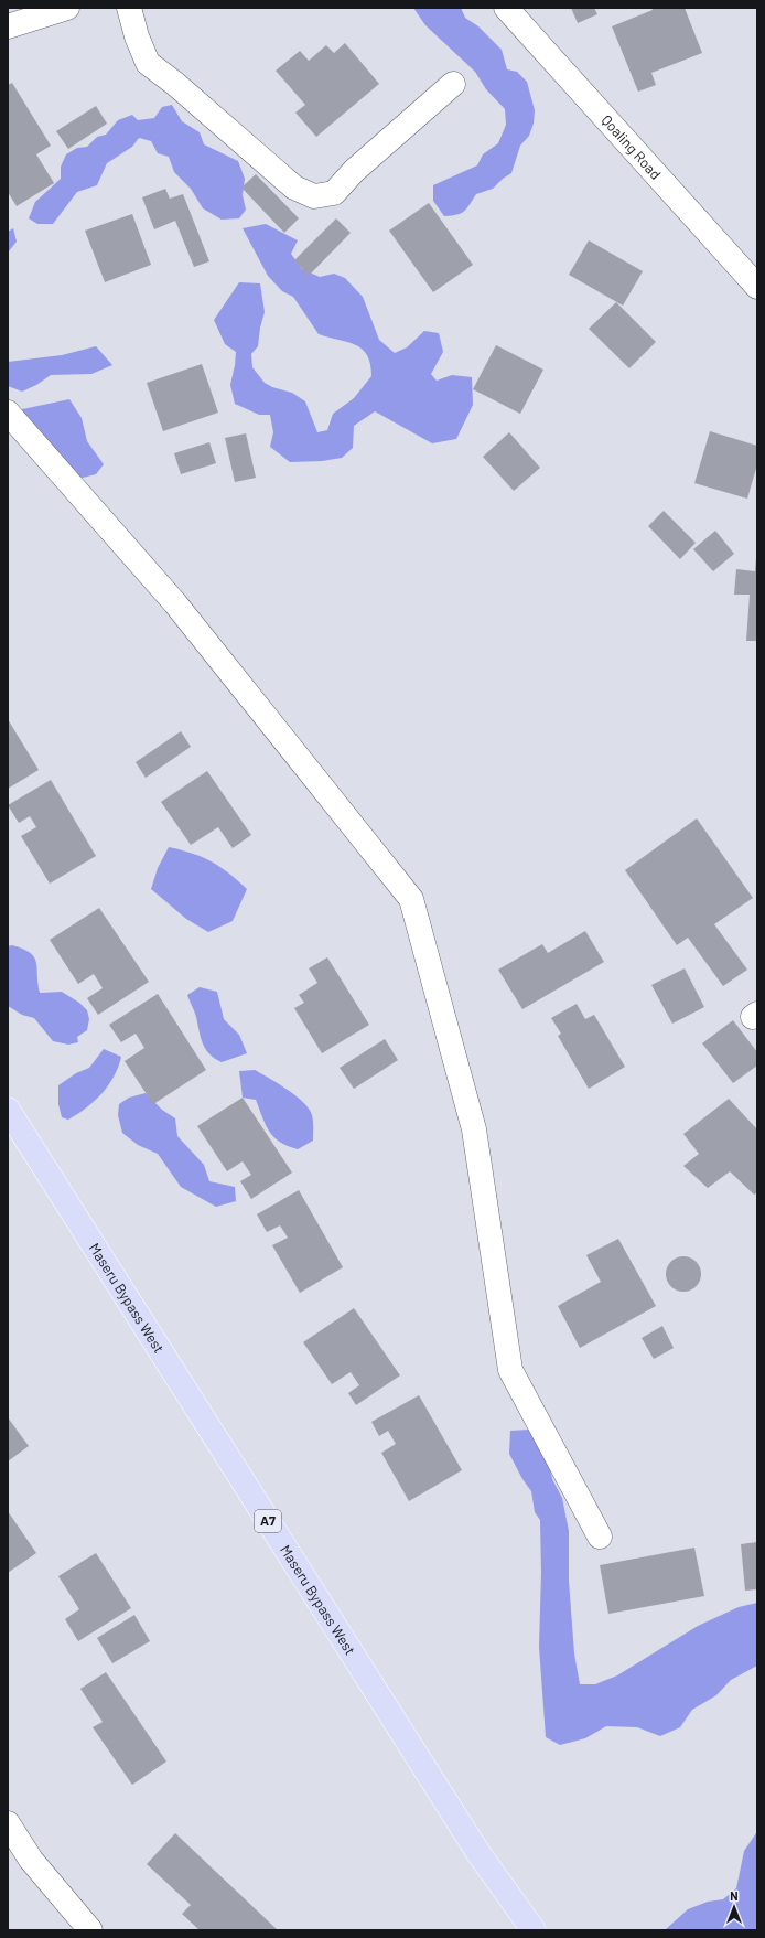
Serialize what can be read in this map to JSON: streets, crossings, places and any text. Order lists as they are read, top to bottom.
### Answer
{
  "streets": {
    "main road": ["Maseru Bypass West", "A7"],
    "street": ["Qoaling Road"]
  },
  "north": "top"
}
